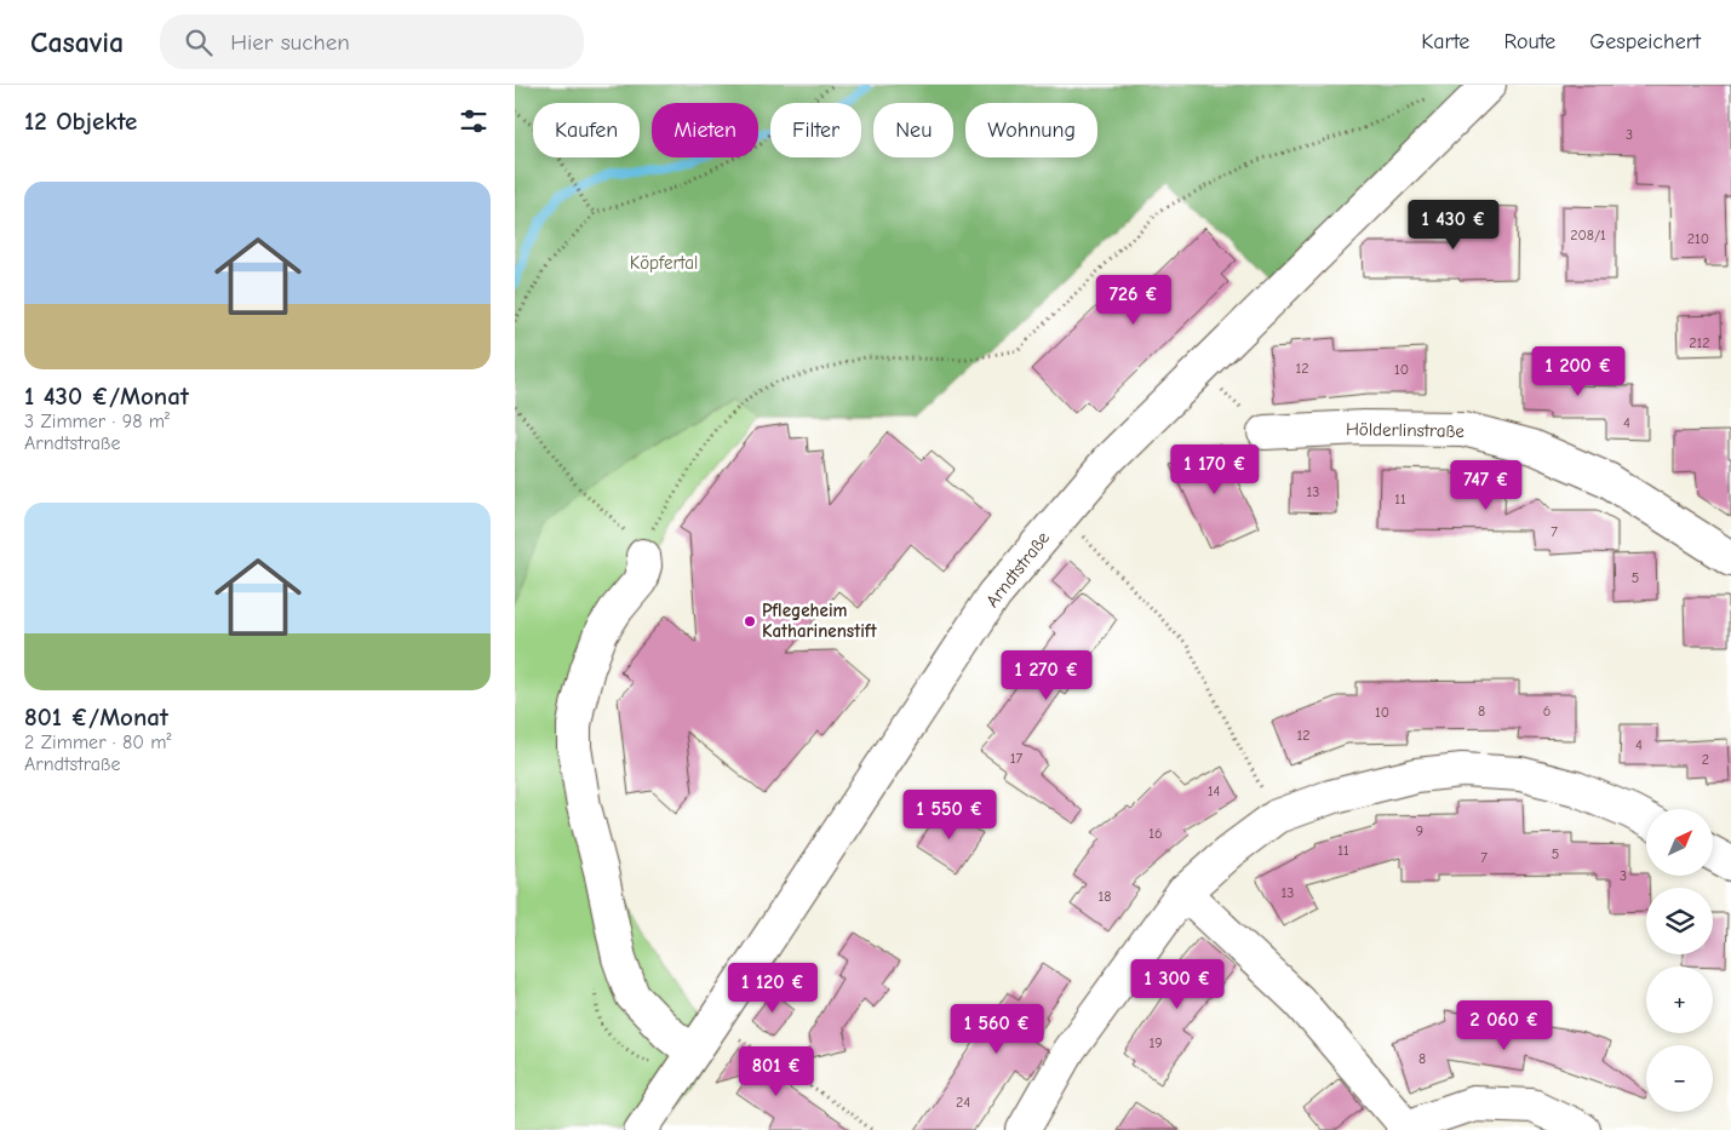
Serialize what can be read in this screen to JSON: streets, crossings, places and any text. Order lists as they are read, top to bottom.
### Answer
{
  "streets": {
    "street": ["Hölderlinstraße", "Arndtstraße"]
  },
  "parks": ["Köpfertal"],
  "places": ["Pflegeheim Katharinenstift"],
  "house_numbers": [
    "3",
    "208/1",
    "210",
    "212",
    "12",
    "10",
    "4",
    "13",
    "11",
    "7",
    "5",
    "8",
    "6",
    "10",
    "12",
    "4",
    "17",
    "2",
    "14",
    "9",
    "16",
    "11",
    "5",
    "7",
    "3",
    "13",
    "18",
    "19",
    "8",
    "24"
  ],
  "north": "top right",
  "page": {
    "header": "Casavia",
    "search": "Hier suchen",
    "nav": ["Karte", "Route", "Gespeichert"],
    "heading": "12 Objekte",
    "chip": [
      "Kaufen",
      "Mieten",
      "Filter",
      "Neu",
      "Wohnung"
    ],
    "list": [
      {
        "name": "1 430 €/Monat",
        "note": "3 Zimmer · 98 m² · Arndtstraße"
      },
      {
        "name": "801 €/Monat",
        "note": "2 Zimmer · 80 m² · Arndtstraße"
      }
    ],
    "price": [
      "1 430 €",
      "726 €",
      "1 200 €",
      "1 170 €",
      "747 €",
      "1 270 €",
      "1 550 €",
      "1 300 €",
      "1 120 €",
      "2 060 €",
      "1 560 €",
      "801 €"
    ],
    "map_buttons": ["+", "−"]
  }
}
